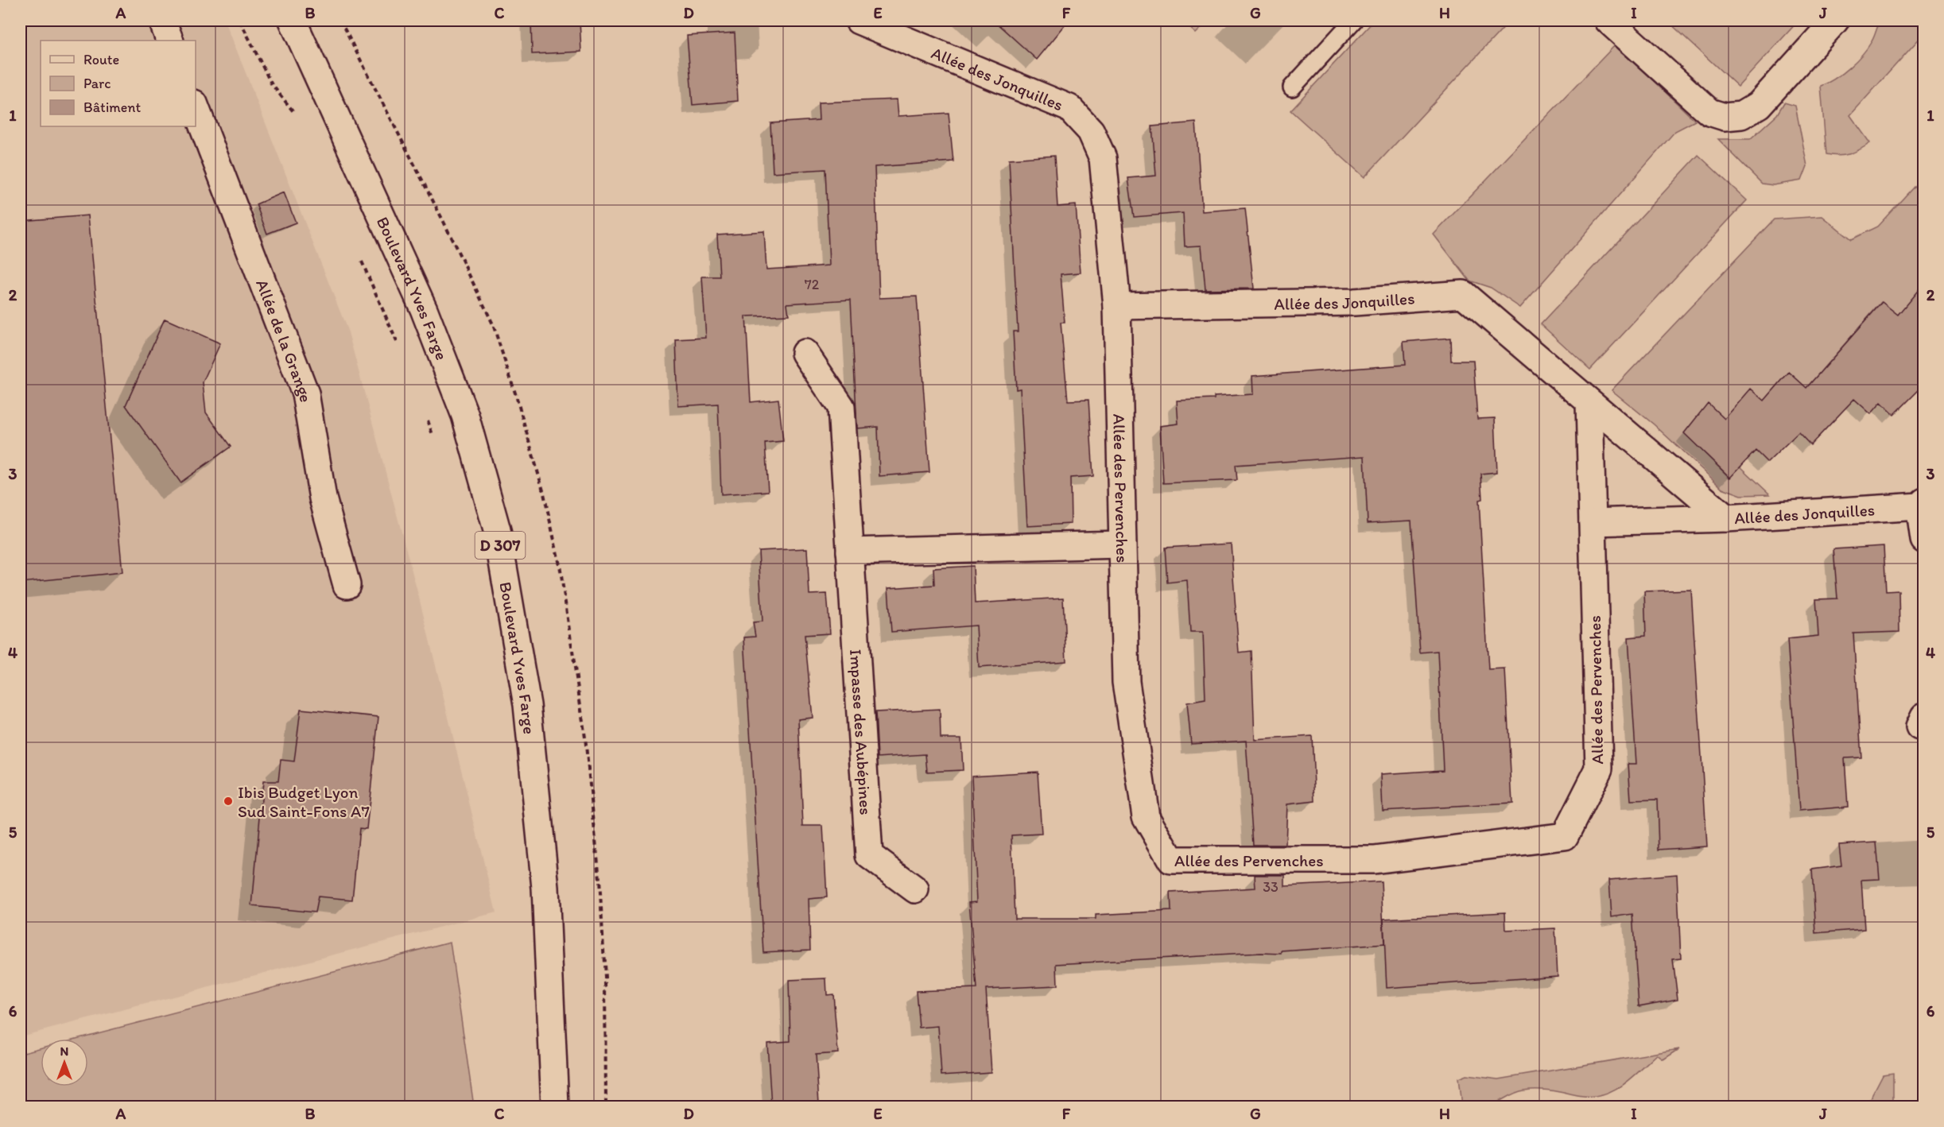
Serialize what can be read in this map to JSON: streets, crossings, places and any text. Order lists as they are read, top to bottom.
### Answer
{
  "streets": {
    "street": [
      "Allée des Jonquilles",
      "Boulevard Yves Farge",
      "Allée de la Grange",
      "Allée des Pervenches",
      "D 307",
      "Impasse des Aubépines"
    ]
  },
  "crossings": [
    ["Allée des Jonquilles", "Allée des Pervenches"]
  ],
  "places": ["Ibis Budget Lyon Sud Saint-Fons A7"],
  "house_numbers": ["72", "33"],
  "legend": ["Route", "Parc", "Bâtiment"],
  "north": "top",
  "grid": {
    "columns": [
      "A",
      "B",
      "C",
      "D",
      "E",
      "F",
      "G",
      "H",
      "I",
      "J"
    ],
    "rows": [
      "1",
      "2",
      "3",
      "4",
      "5",
      "6"
    ]
  }
}
